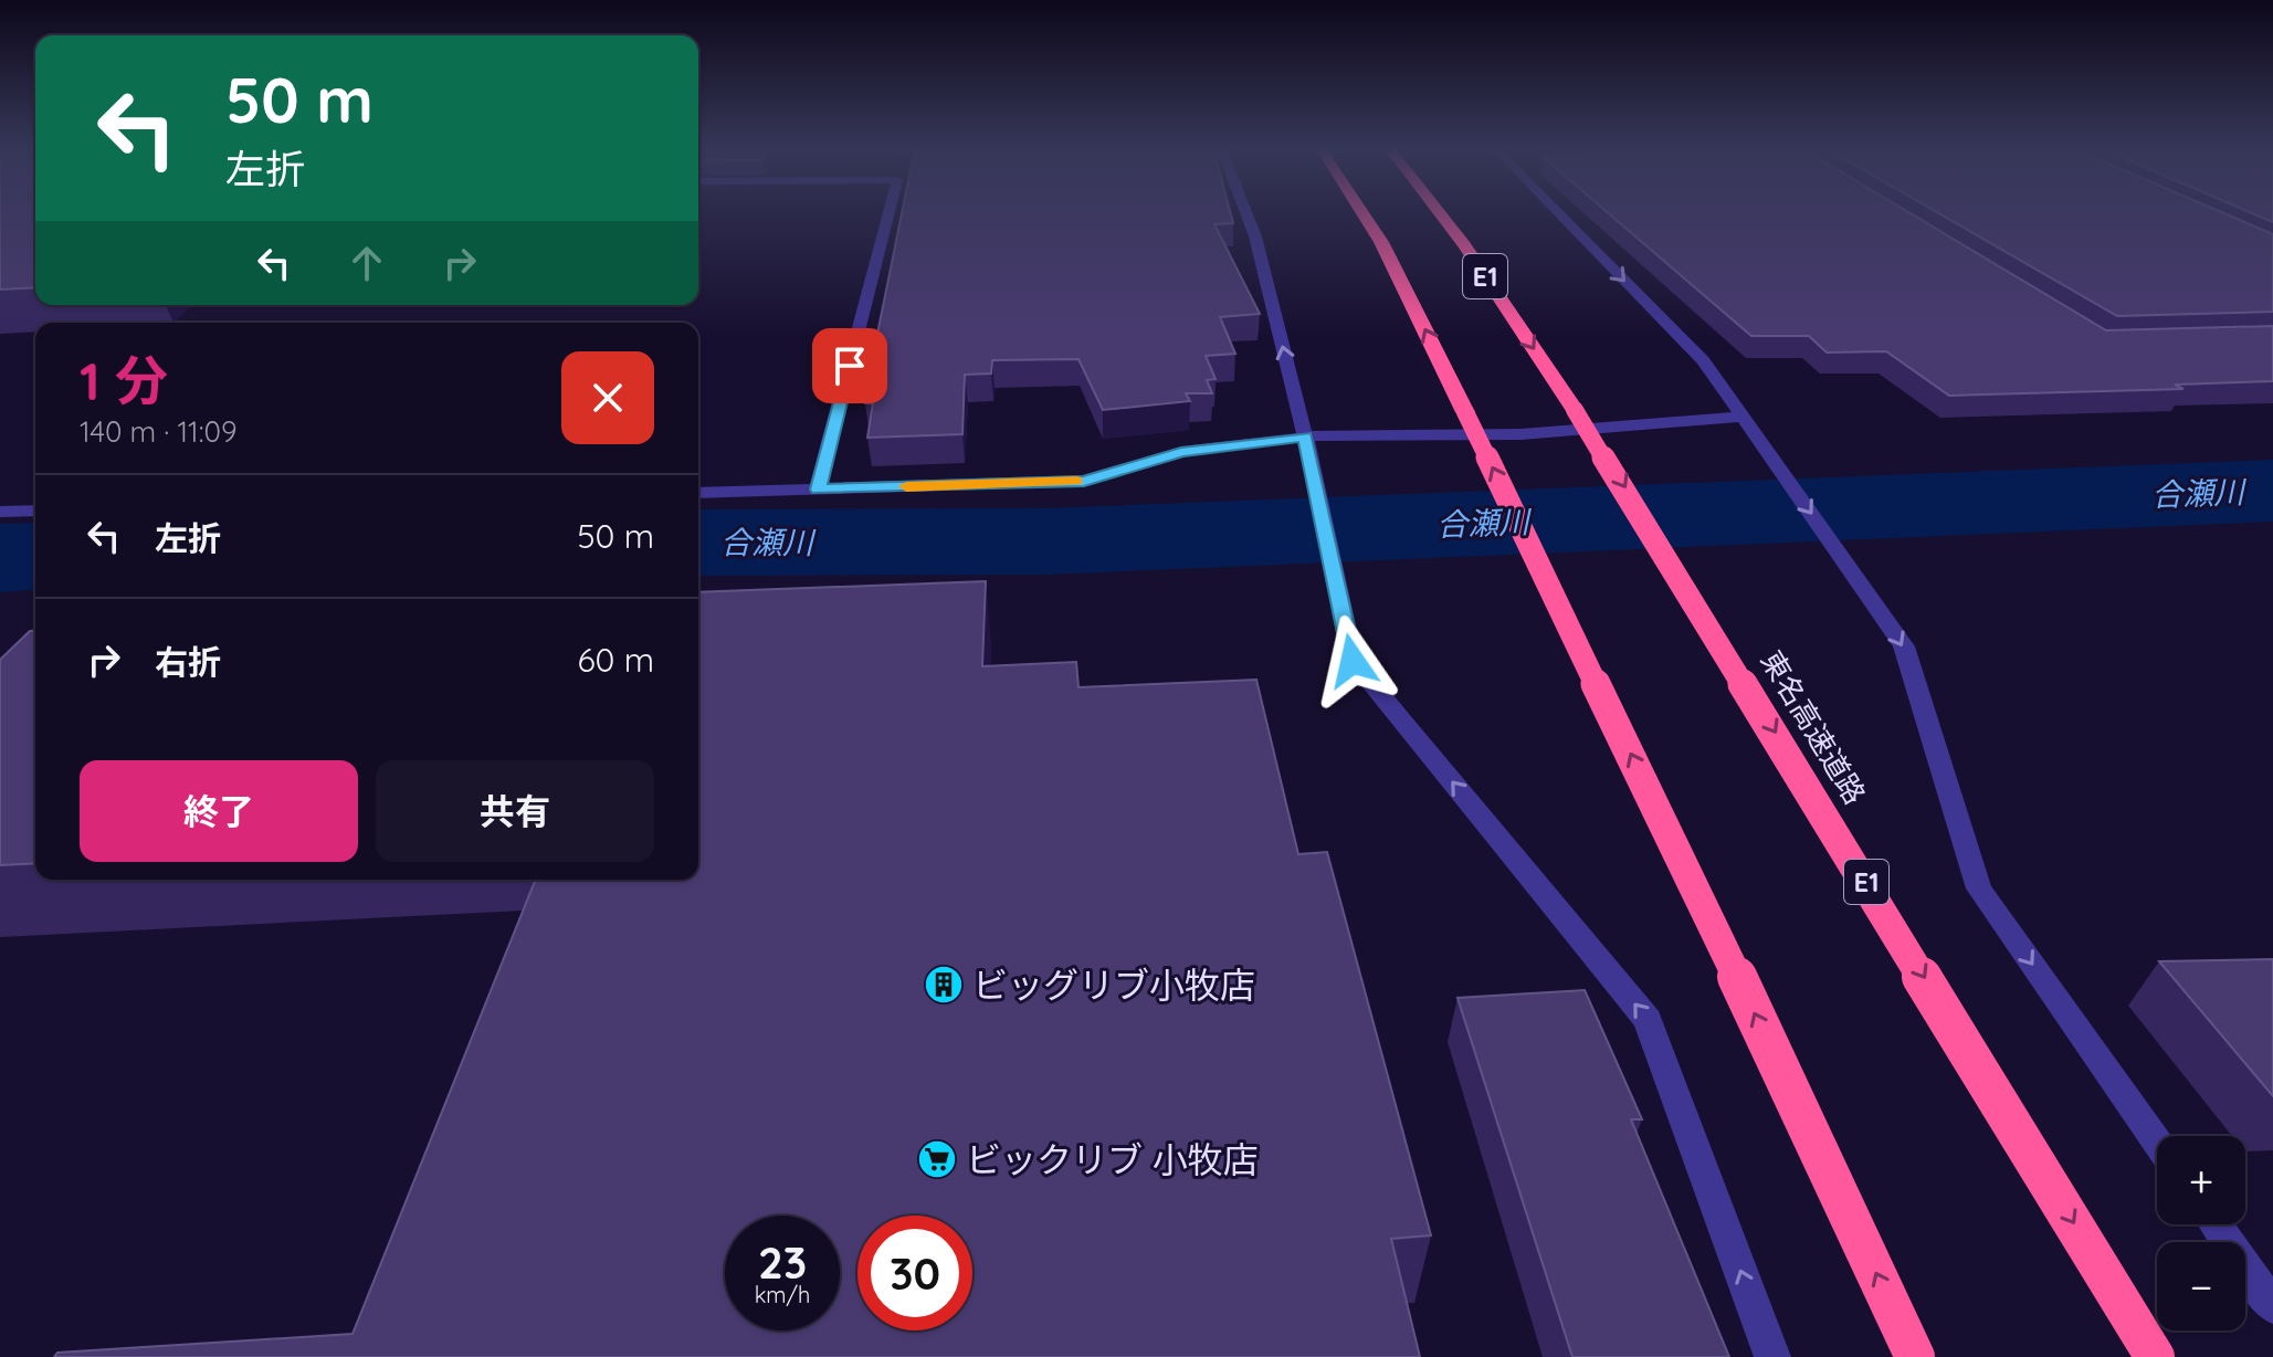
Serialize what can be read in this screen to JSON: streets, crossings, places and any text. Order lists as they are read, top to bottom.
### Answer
{
  "streets": {
    "highway": ["E1", "東名高速道路"]
  },
  "water": ["合瀬川"],
  "places": {
    "building": ["ビッグリブ小牧店"],
    "supermarket": ["ビックリブ 小牧店"]
  },
  "page": {
    "turn": ["50 m", "左折"],
    "heading": ["1 分", "140 m · 11:09"],
    "list": [
      {
        "name": "左折",
        "value": "50 m"
      },
      {
        "name": "右折",
        "value": "60 m"
      }
    ],
    "buttons": ["終了", "共有"],
    "map_buttons": ["+", "−"],
    "speed": "23 km/h",
    "limit": "30"
  }
}
